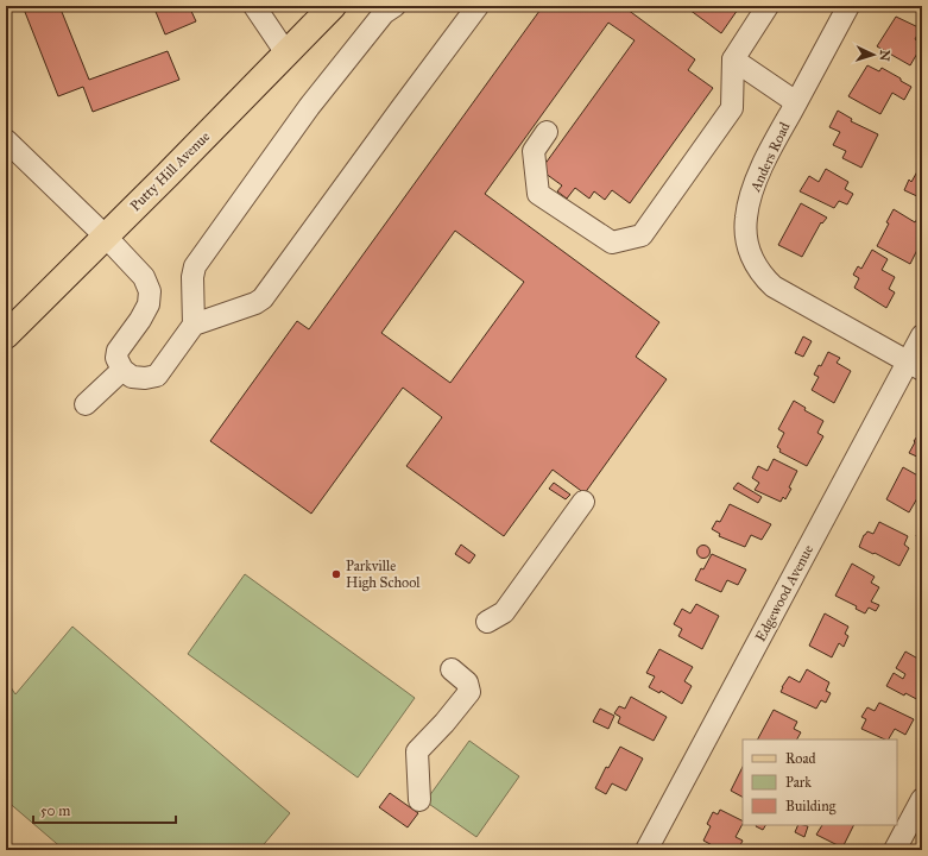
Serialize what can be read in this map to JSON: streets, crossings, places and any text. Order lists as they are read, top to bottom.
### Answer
{
  "streets": {
    "main road": ["Putty Hill Avenue"],
    "street": ["Anders Road", "Edgewood Avenue"]
  },
  "crossings": [
    ["Anders Road", "Edgewood Avenue"]
  ],
  "places": ["Parkville High School"],
  "legend": ["Road", "Park", "Building"],
  "scale_bar": "50 m",
  "north": "right"
}
